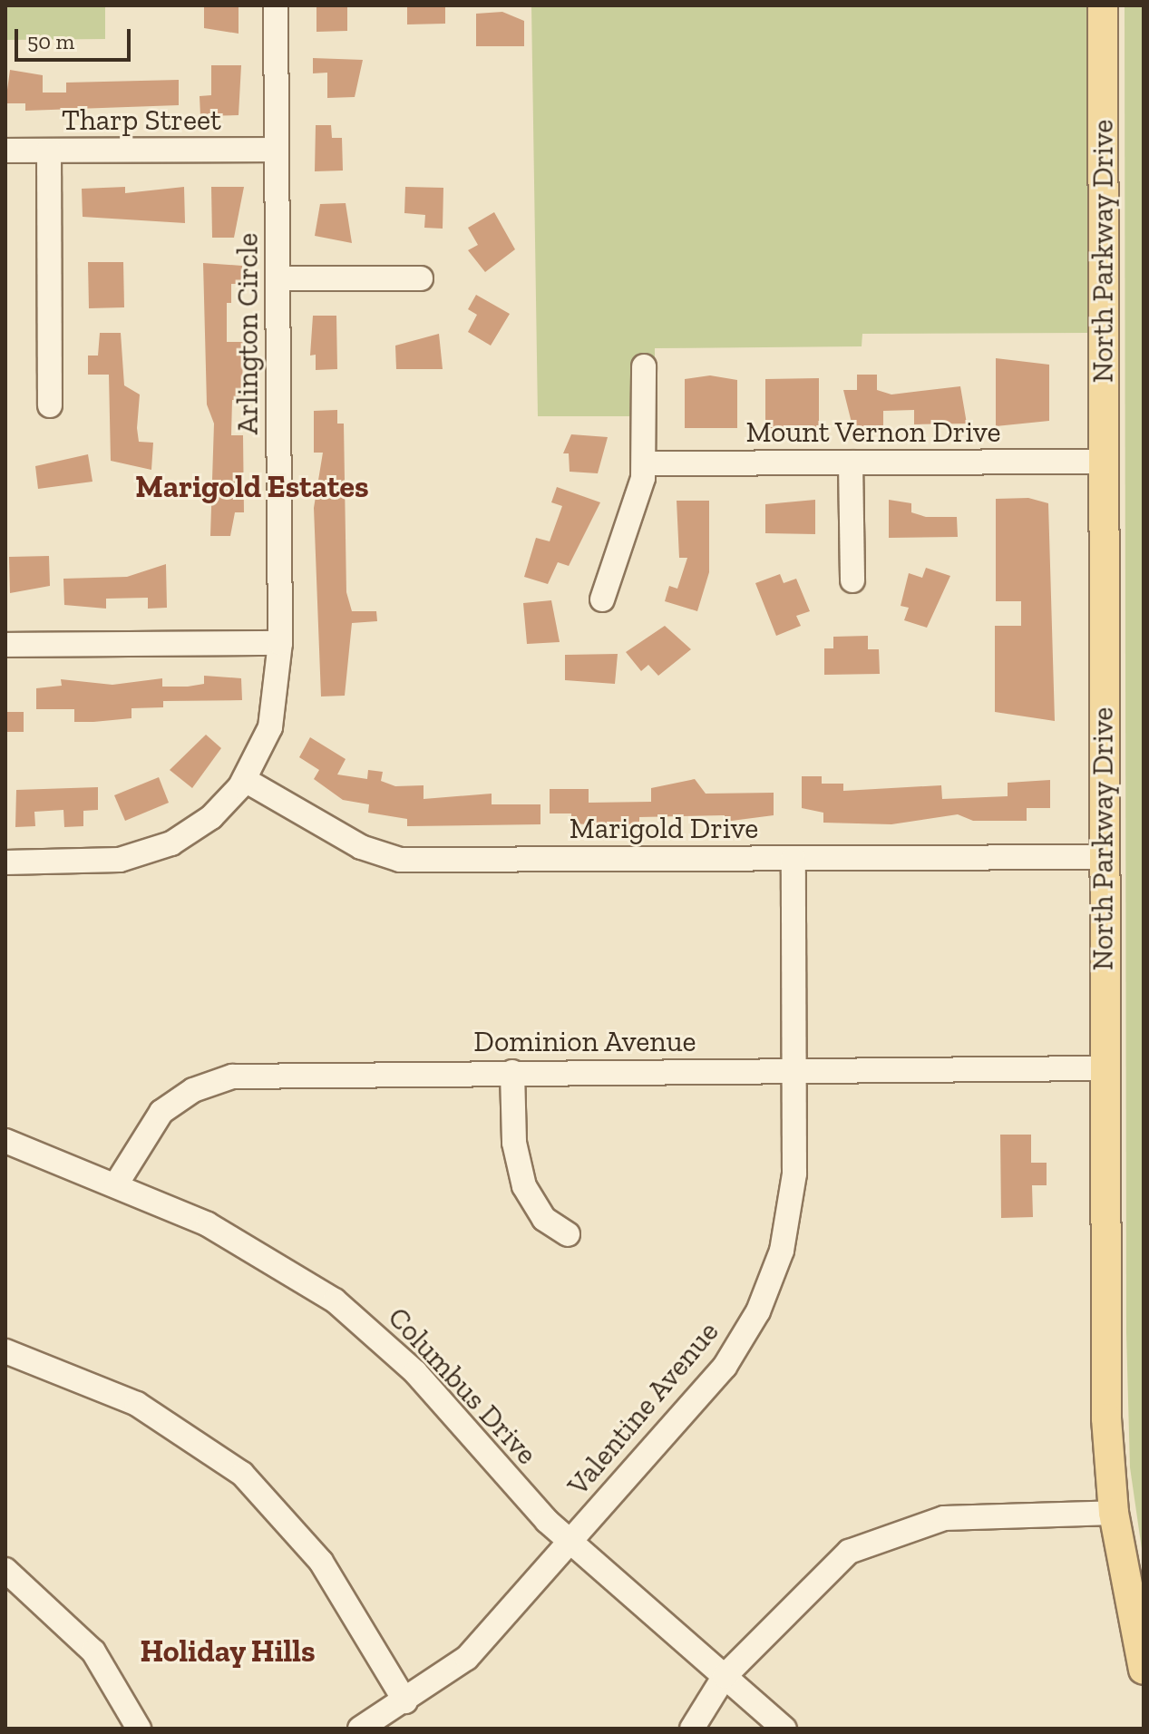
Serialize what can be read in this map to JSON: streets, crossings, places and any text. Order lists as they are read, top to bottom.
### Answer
{
  "streets": {
    "main road": ["North Parkway Drive"],
    "street": [
      "Tharp Street",
      "Arlington Circle",
      "Mount Vernon Drive",
      "Marigold Drive",
      "Dominion Avenue",
      "Columbus Drive",
      "Valentine Avenue"
    ]
  },
  "crossings": [
    ["Tharp Street", "Arlington Circle"],
    ["North Parkway Drive", "Mount Vernon Drive"],
    ["North Parkway Drive", "Marigold Drive"],
    ["North Parkway Drive", "Dominion Avenue"],
    ["Arlington Circle", "Marigold Drive"],
    ["Marigold Drive", "Valentine Avenue"],
    ["Dominion Avenue", "Columbus Drive"],
    ["Dominion Avenue", "Valentine Avenue"],
    ["Columbus Drive", "Valentine Avenue"]
  ],
  "districts": ["Marigold Estates", "Holiday Hills"],
  "scale_bar": "50 m"
}
